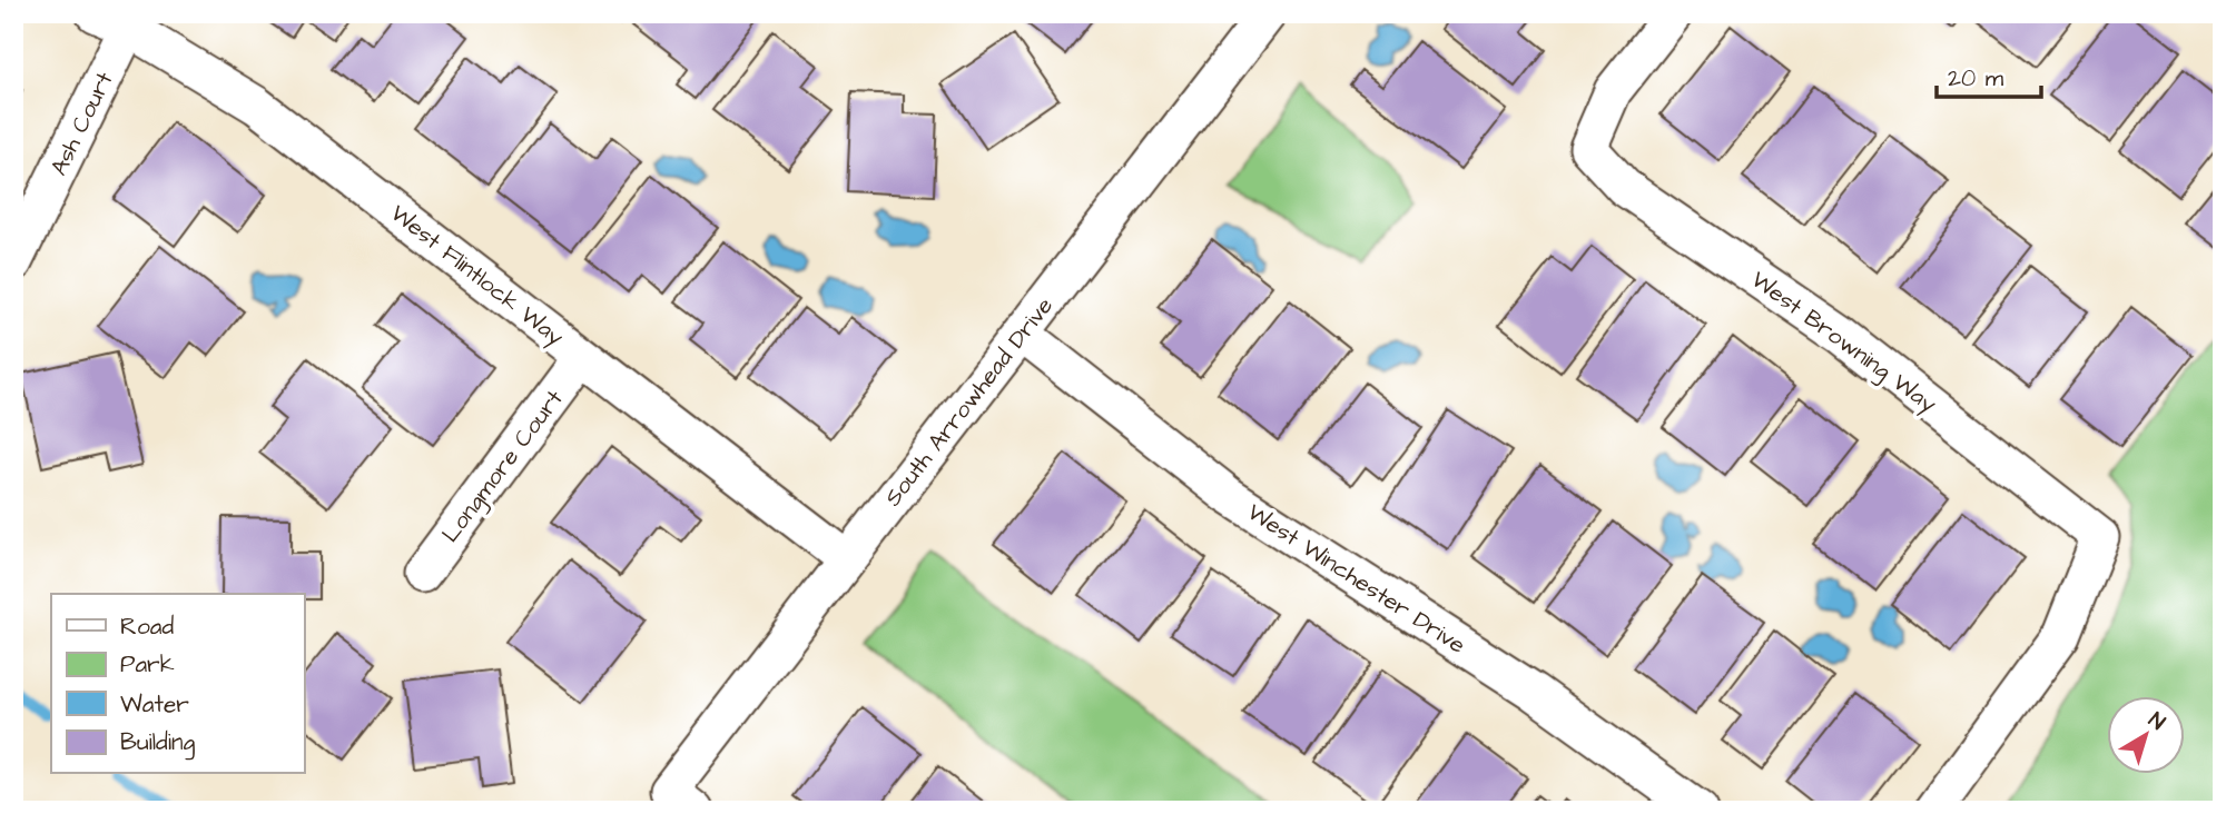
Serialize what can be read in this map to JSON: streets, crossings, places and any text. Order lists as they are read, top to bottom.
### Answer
{
  "streets": {
    "street": [
      "Ash Court",
      "West Flintlock Way",
      "West Browning Way",
      "South Arrowhead Drive",
      "Longmore Court",
      "West Winchester Drive"
    ]
  },
  "crossings": [
    ["Ash Court", "West Flintlock Way"],
    ["West Flintlock Way", "South Arrowhead Drive"],
    ["West Flintlock Way", "Longmore Court"],
    ["South Arrowhead Drive", "West Winchester Drive"]
  ],
  "legend": [
    "Road",
    "Park",
    "Water",
    "Building"
  ],
  "scale_bar": "20 m",
  "north": "top right"
}
